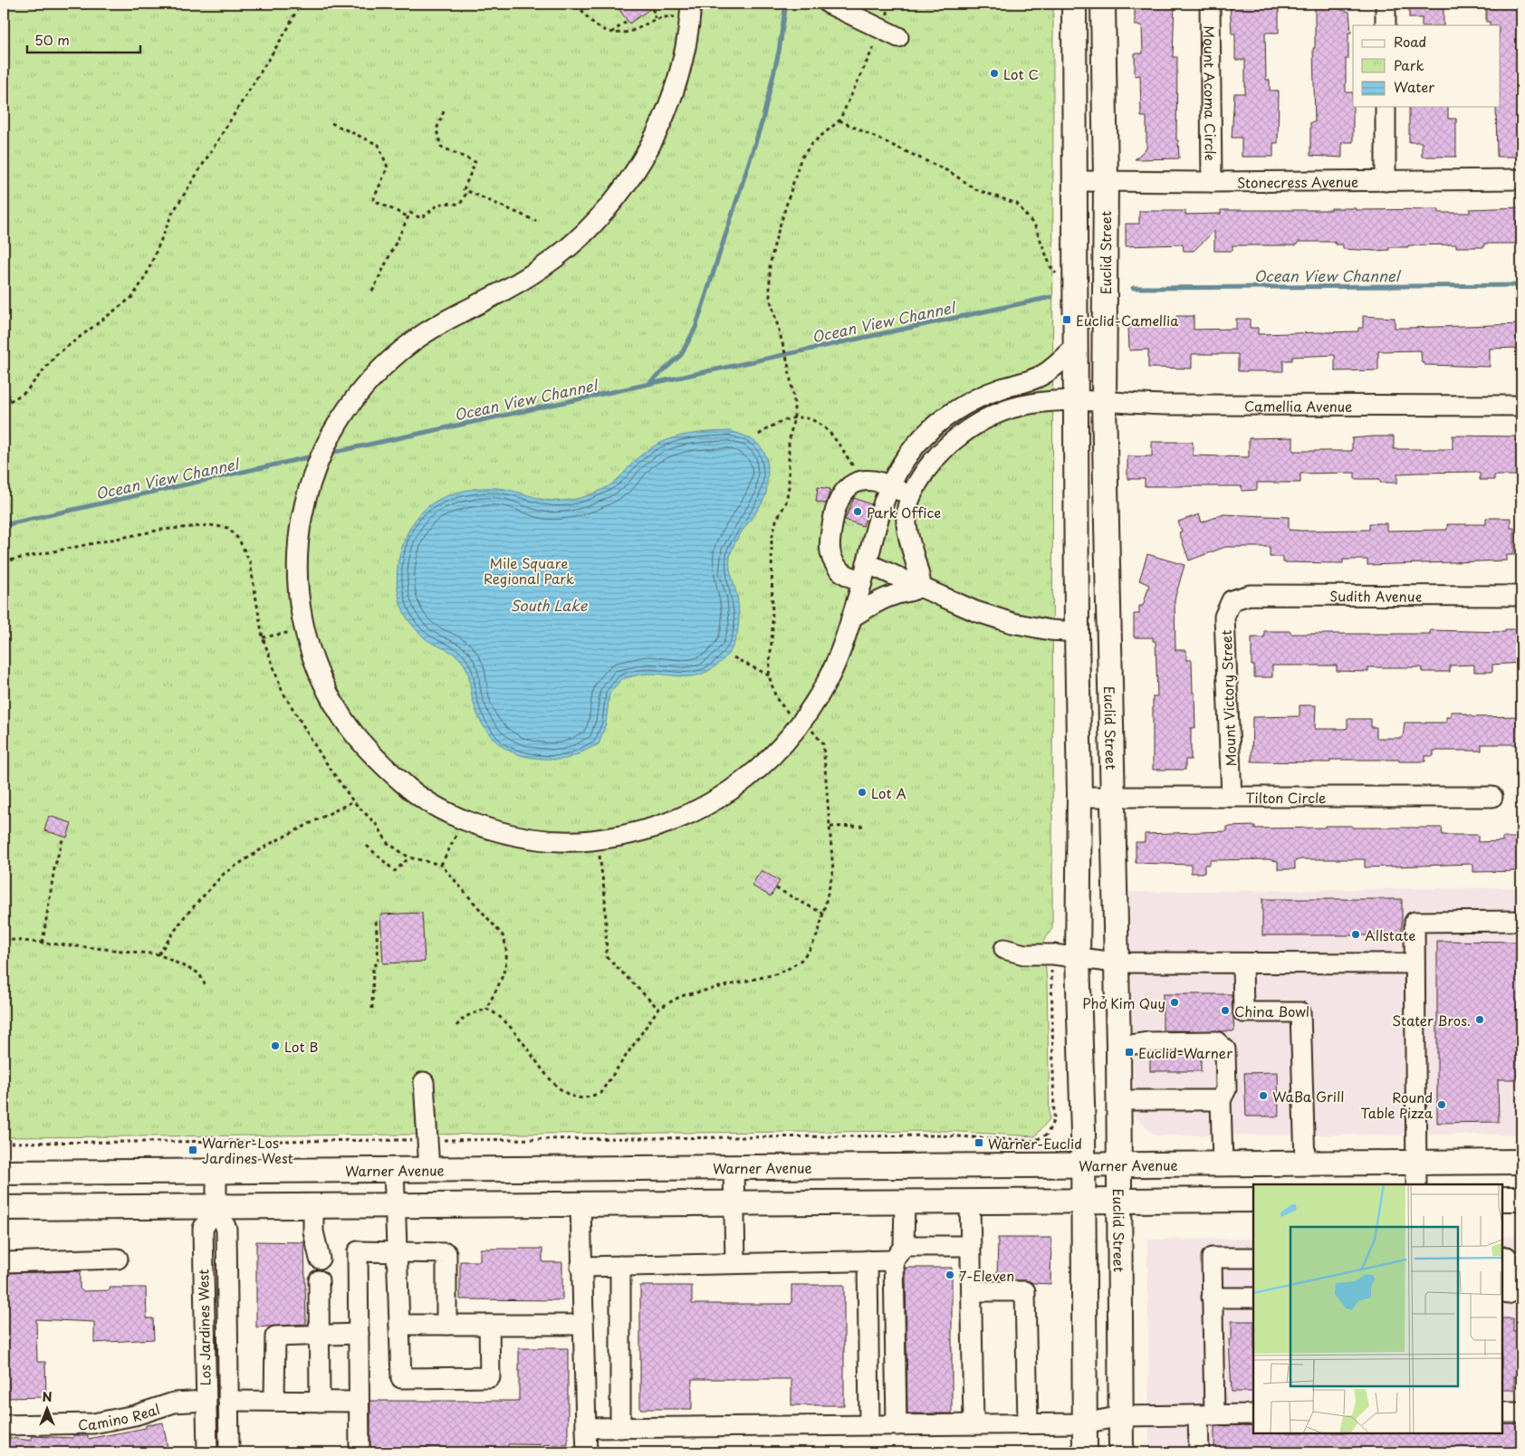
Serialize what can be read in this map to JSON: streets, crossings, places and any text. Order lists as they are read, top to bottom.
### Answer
{
  "streets": {
    "main road": ["Euclid Street", "Warner Avenue"],
    "street": [
      "Mount Acoma Circle",
      "Stonecress Avenue",
      "Camellia Avenue",
      "Sudith Avenue",
      "Mount Victory Street",
      "Tilton Circle",
      "Los Jardines West",
      "Camino Real"
    ]
  },
  "crossings": [
    ["Mount Acoma Circle", "Stonecress Avenue"],
    ["Stonecress Avenue", "Euclid Street"],
    ["Euclid Street", "Camellia Avenue"],
    ["Euclid Street", "Tilton Circle"],
    ["Euclid Street", "Warner Avenue"],
    ["Sudith Avenue", "Mount Victory Street"],
    ["Mount Victory Street", "Tilton Circle"],
    ["Warner Avenue", "Los Jardines West"],
    ["Los Jardines West", "Camino Real"]
  ],
  "water": ["Ocean View Channel", "South Lake"],
  "parks": ["Mile Square Regional Park"],
  "places": {
    "other": [
      "Lot C",
      "Park Office",
      "Lot A",
      "Allstate",
      "Phở Kim Quy",
      "China Bowl",
      "Stater Bros.",
      "Lot B",
      "WaBa Grill",
      "Round Table Pizza",
      "7-Eleven"
    ],
    "transit": [
      "Euclid-Camellia",
      "Euclid-Warner",
      "Warner-Euclid",
      "Warner-Los Jardines West"
    ]
  },
  "legend": ["Road", "Park", "Water"],
  "scale_bar": "50 m",
  "north": "top"
}
